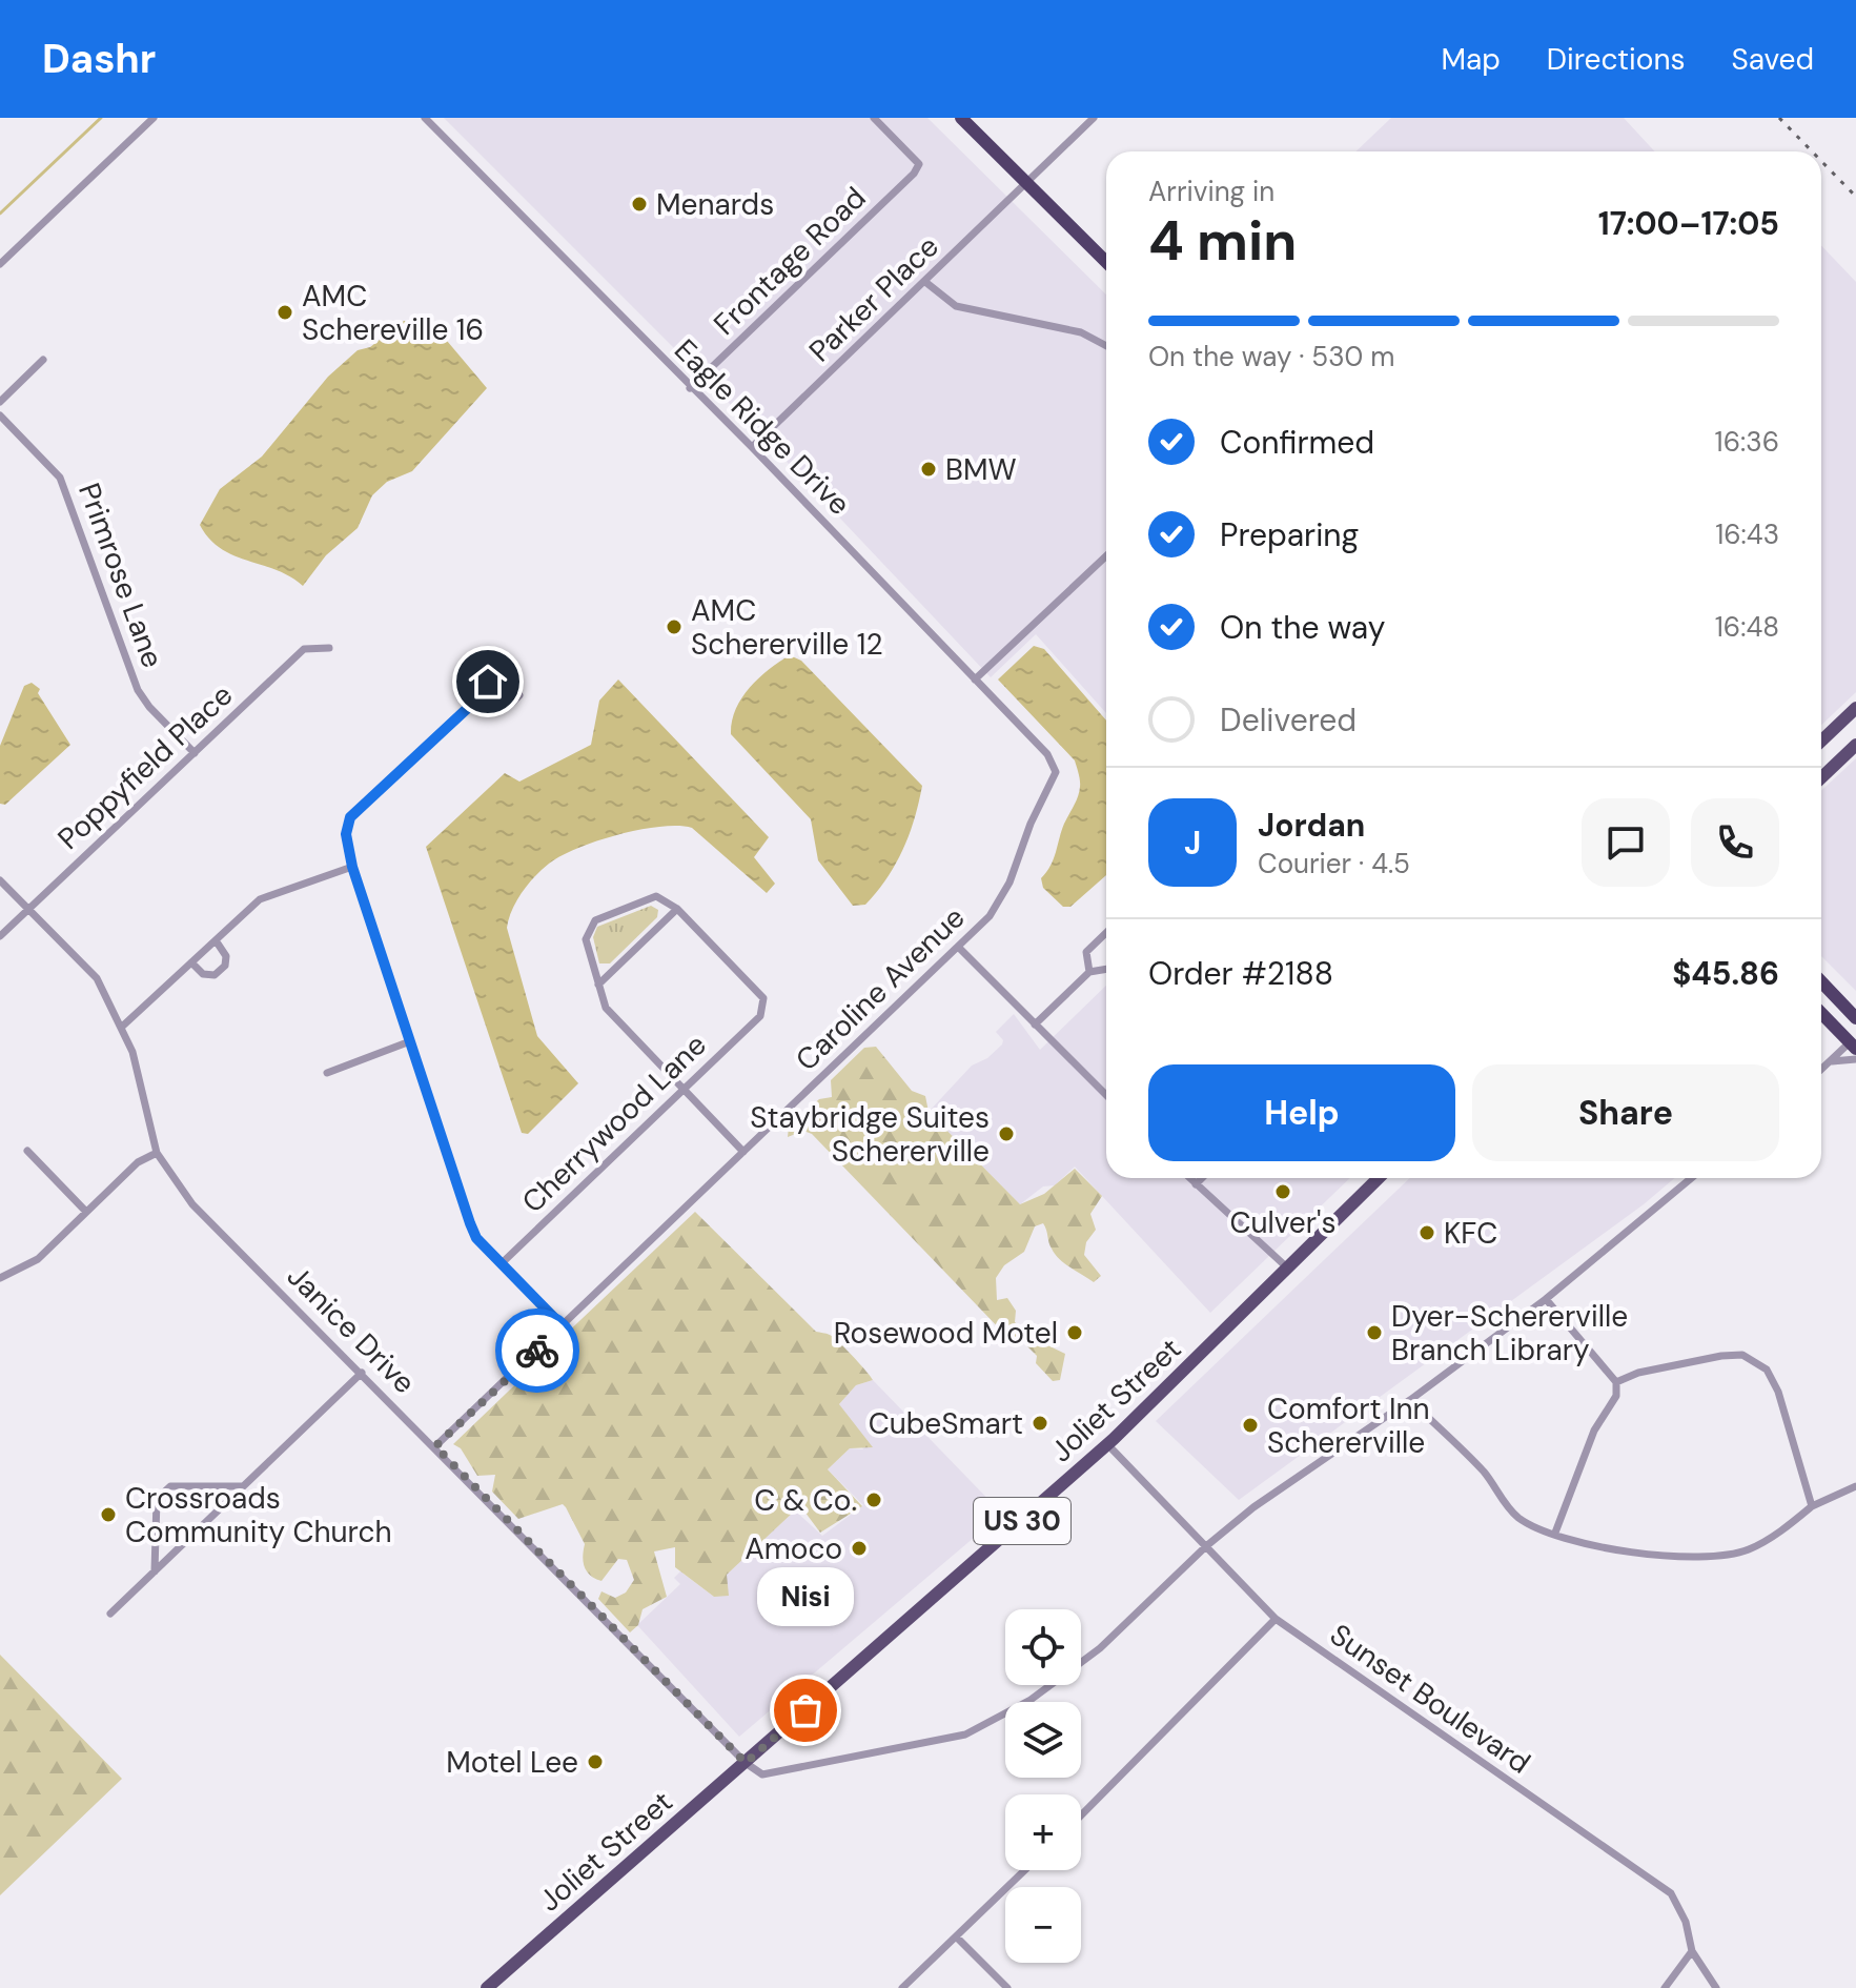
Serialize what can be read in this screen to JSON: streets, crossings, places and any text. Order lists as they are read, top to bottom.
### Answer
{
  "streets": {
    "main road": ["Joliet Street", "US 30"],
    "street": [
      "Frontage Road",
      "Parker Place",
      "Eagle Ridge Drive",
      "Primrose Lane",
      "Poppyfield Place",
      "Caroline Avenue",
      "Cherrywood Lane",
      "Janice Drive",
      "Sunset Boulevard"
    ]
  },
  "crossings": [
    ["Frontage Road", "Eagle Ridge Drive"],
    ["Parker Place", "Eagle Ridge Drive"],
    ["Eagle Ridge Drive", "Caroline Avenue"],
    ["Primrose Lane", "Poppyfield Place"],
    ["Poppyfield Place", "Janice Drive"],
    ["Caroline Avenue", "Janice Drive"],
    ["Janice Drive", "Joliet Street"],
    ["Joliet Street", "Sunset Boulevard"]
  ],
  "places": [
    "Menards",
    "AMC Schereville 16",
    "BMW",
    "AMC Schererville 12",
    "Staybridge Suites Schererville",
    "Culver's",
    "KFC",
    "Rosewood Motel",
    "Dyer-Schererville Branch Library",
    "CubeSmart",
    "Comfort Inn Schererville",
    "C & Co.",
    "Crossroads Community Church",
    "Amoco",
    "Nisi",
    "Motel Lee"
  ],
  "page": {
    "header": "Dashr",
    "nav": ["Map", "Directions", "Saved"],
    "heading": ["4 min", "Arriving in", "17:00–17:05"],
    "panel": [
      "Jordan",
      "Courier · 4.5",
      "Order #2188",
      "$45.86"
    ],
    "bar": "On the way · 530 m",
    "list": [
      ["Confirmed", "16:36"],
      ["Preparing", "16:43"],
      ["On the way", "16:48"],
      "Delivered"
    ],
    "round": "J",
    "buttons": ["Help", "Share"],
    "bubble": "Nisi",
    "map_buttons": ["+", "−"]
  }
}
